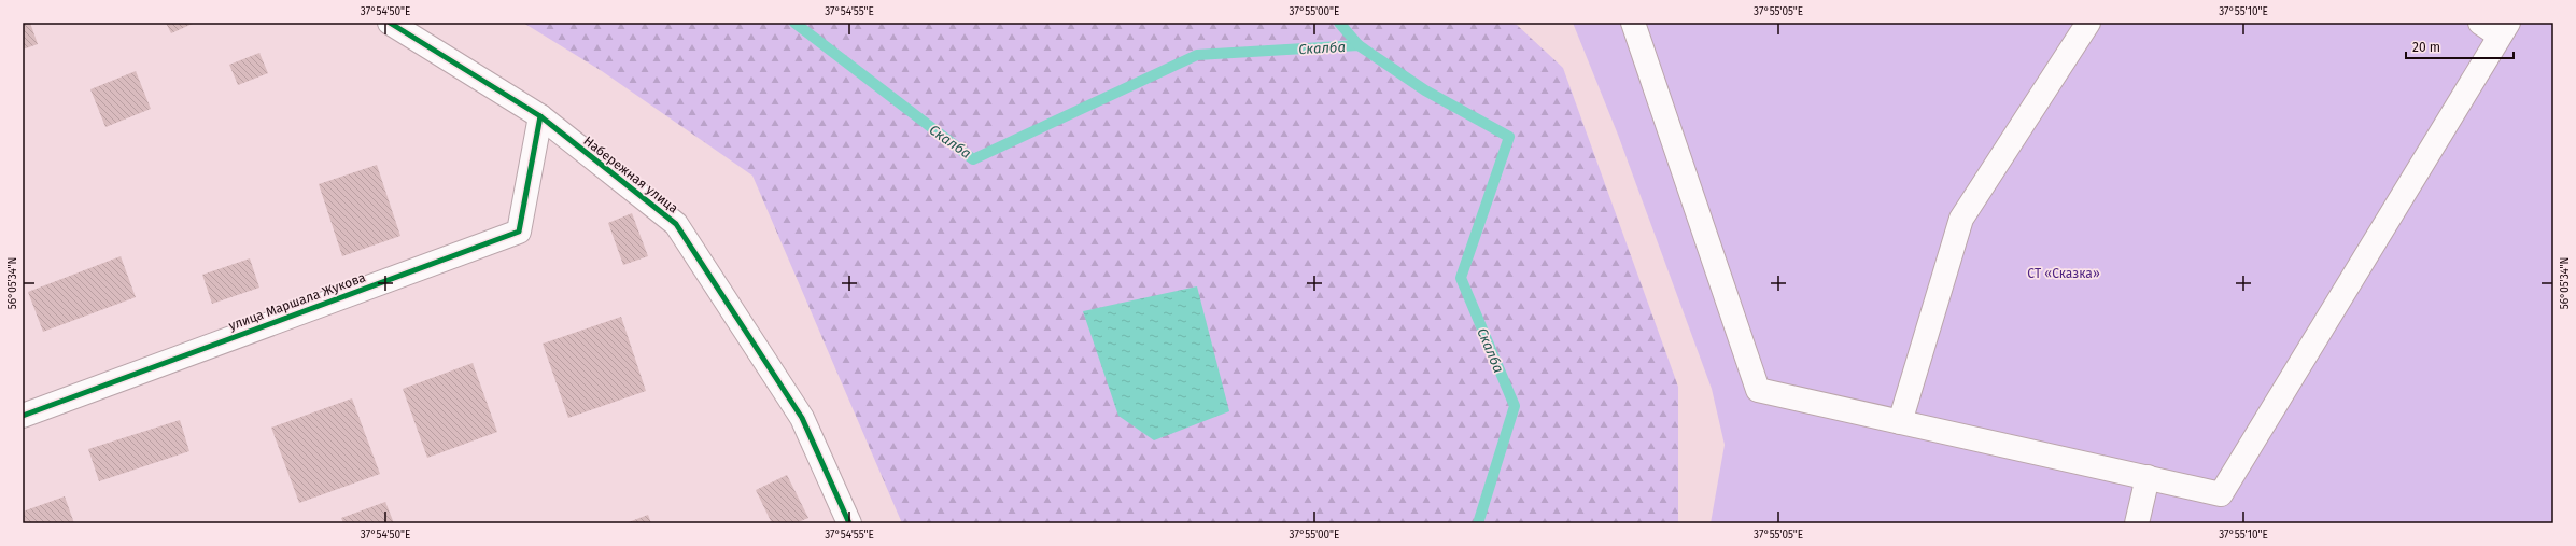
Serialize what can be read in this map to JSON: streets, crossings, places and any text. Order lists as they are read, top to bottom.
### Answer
{
  "streets": {
    "street": ["Набережная улица", "улица Маршала Жукова"]
  },
  "crossings": [
    ["Набережная улица", "улица Маршала Жукова"]
  ],
  "water": ["Скалба"],
  "parks": ["СТ «Сказка»"],
  "scale_bar": "20 m",
  "coordinates": [
    "37°54'50\"E",
    "37°54'55\"E",
    "37°55'00\"E",
    "37°55'05\"E",
    "37°55'10\"E",
    "56°05'34\"N"
  ]
}
